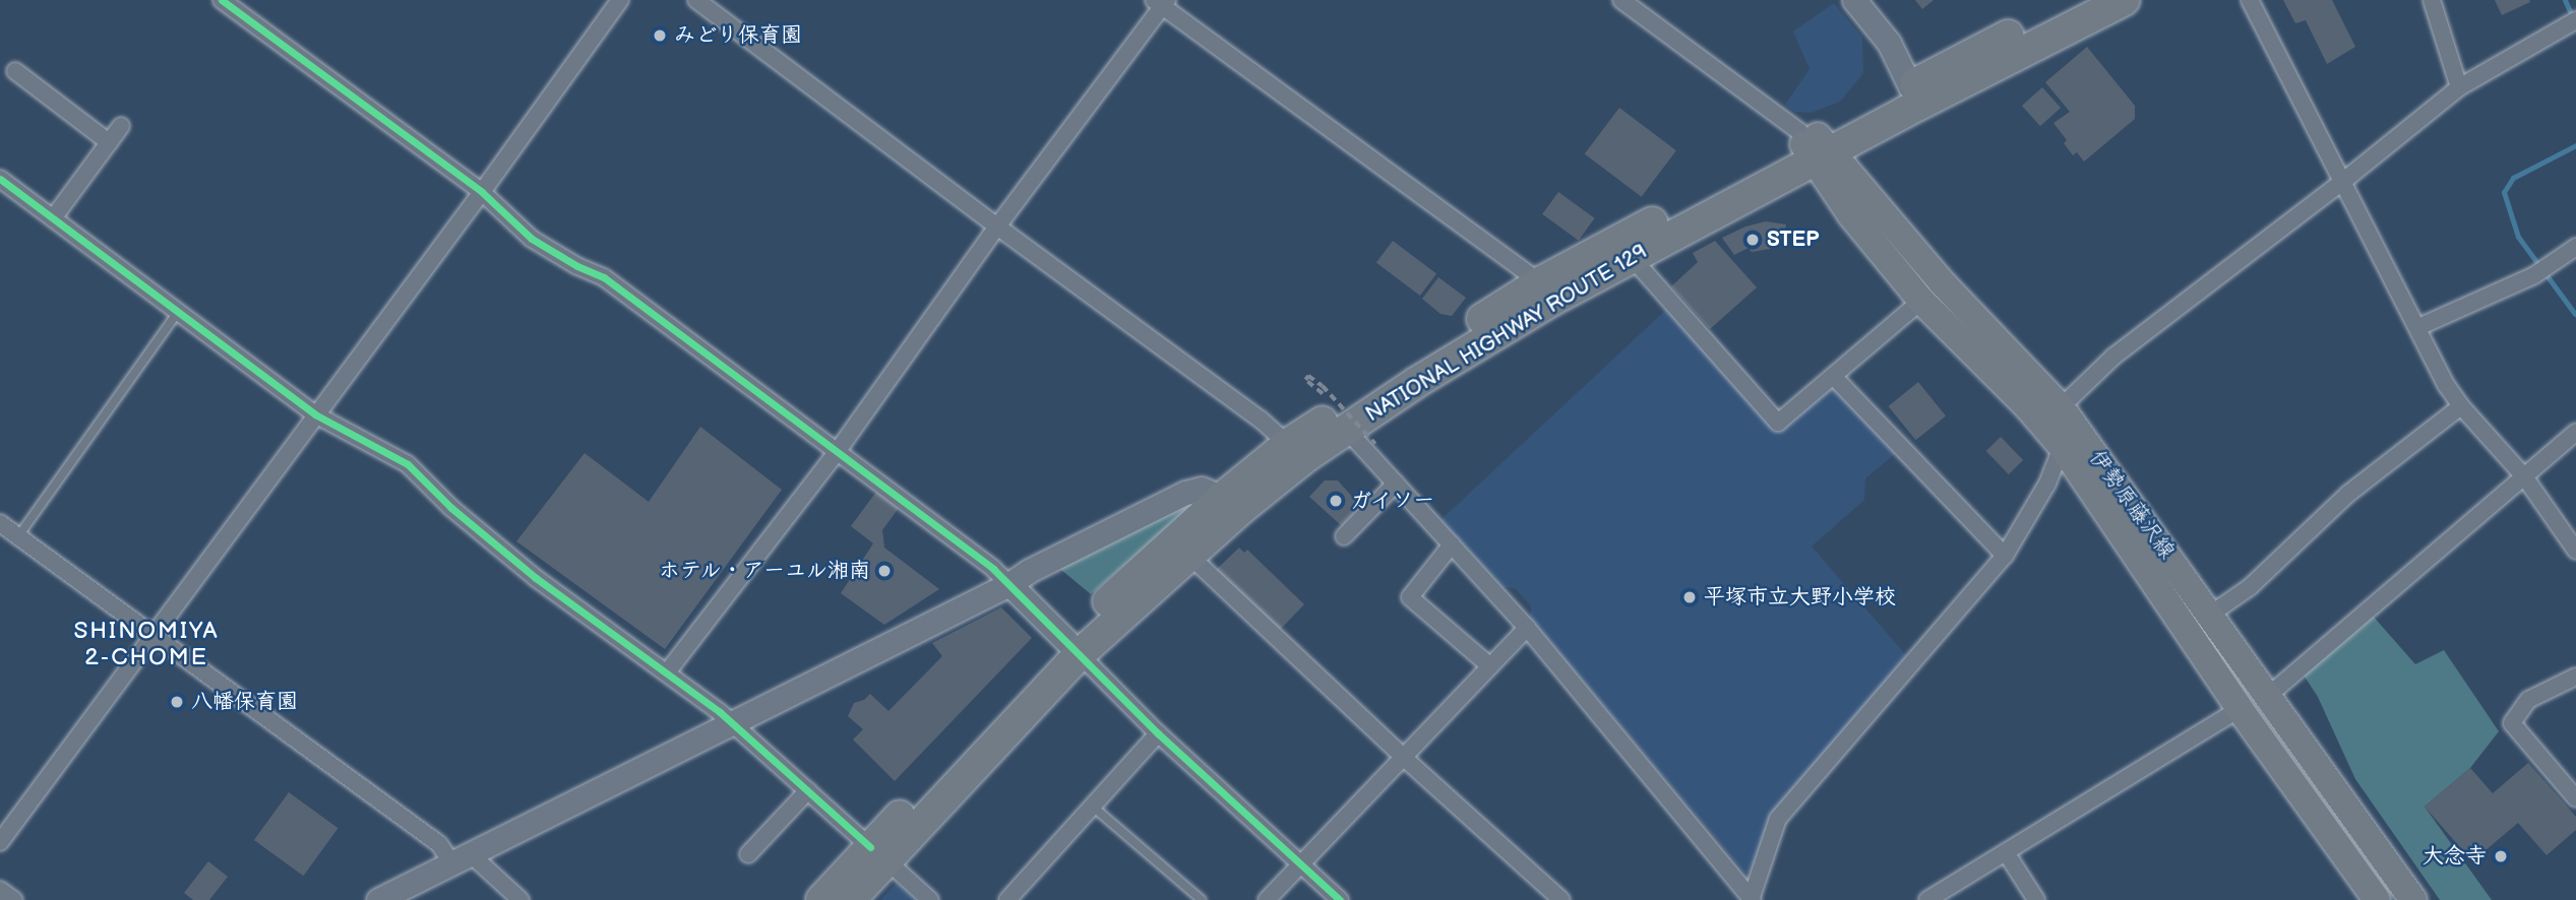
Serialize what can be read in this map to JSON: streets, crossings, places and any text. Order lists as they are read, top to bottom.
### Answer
{
  "streets": {
    "highway": ["NATIONAL HIGHWAY ROUTE 129"],
    "main road": ["伊勢原藤沢線"]
  },
  "crossings": [
    ["NATIONAL HIGHWAY ROUTE 129", "伊勢原藤沢線"]
  ],
  "districts": ["SHINOMIYA 2-CHOME"],
  "places": [
    "みどり保育園",
    "STEP",
    "ガイソー",
    "ホテル・アーユル湘南",
    "平塚市立大野小学校",
    "八幡保育園",
    "大念寺"
  ]
}
